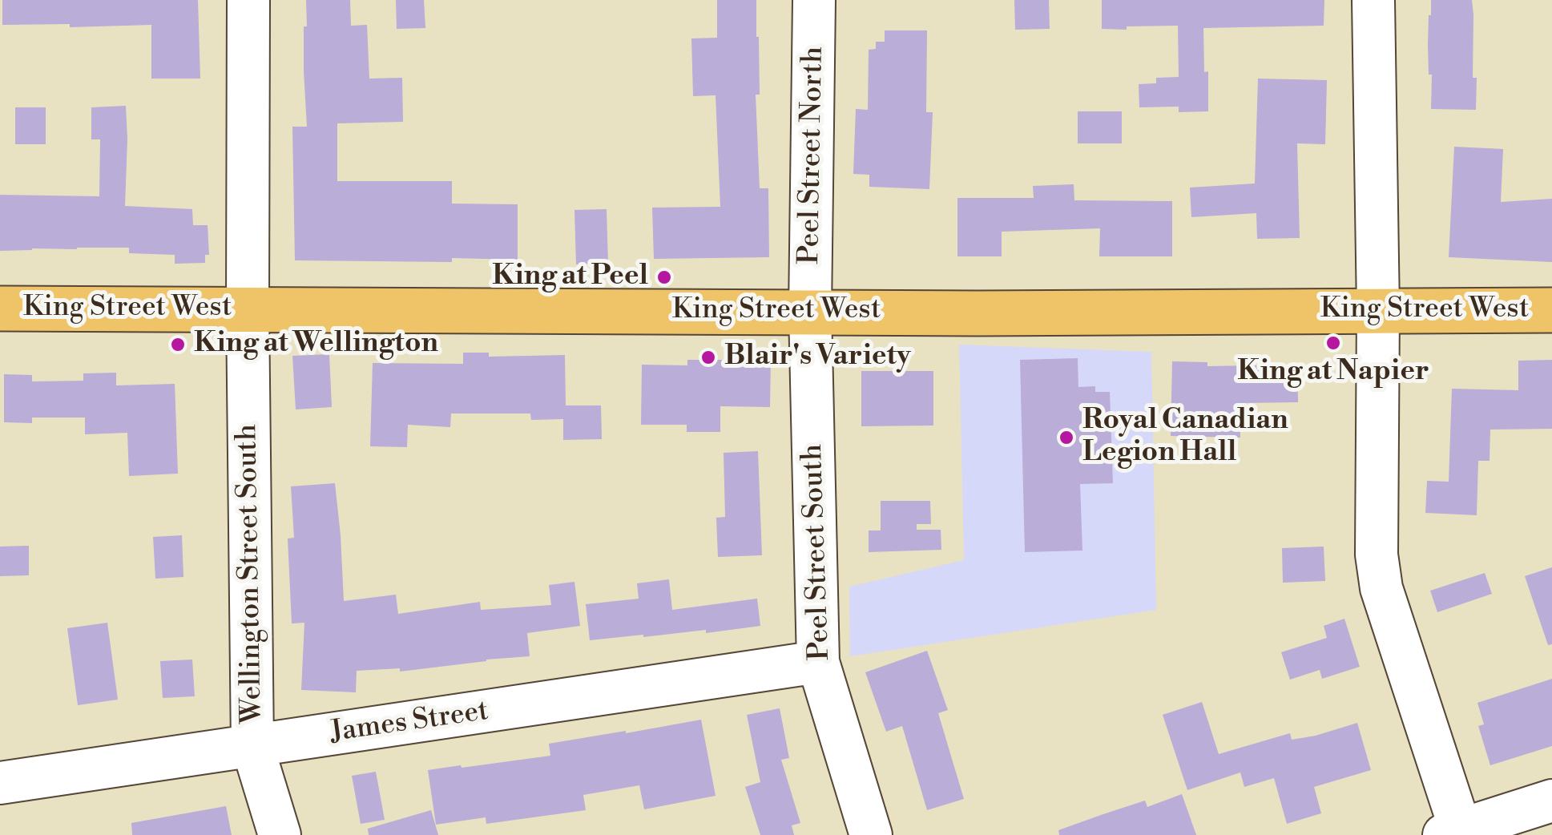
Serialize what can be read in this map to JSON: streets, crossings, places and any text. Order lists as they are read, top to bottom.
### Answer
{
  "streets": {
    "main road": ["King Street West"],
    "street": [
      "Peel Street North",
      "Peel Street South",
      "Wellington Street South",
      "James Street"
    ]
  },
  "crossings": [
    ["Peel Street North", "King Street West"],
    ["Peel Street North", "Peel Street South"],
    ["King Street West", "Peel Street South"],
    ["King Street West", "Wellington Street South"],
    ["Peel Street South", "James Street"],
    ["Wellington Street South", "James Street"]
  ],
  "places": [
    "King at Peel",
    "King at Napier",
    "King at Wellington",
    "Blair's Variety",
    "Royal Canadian Legion Hall"
  ]
}
